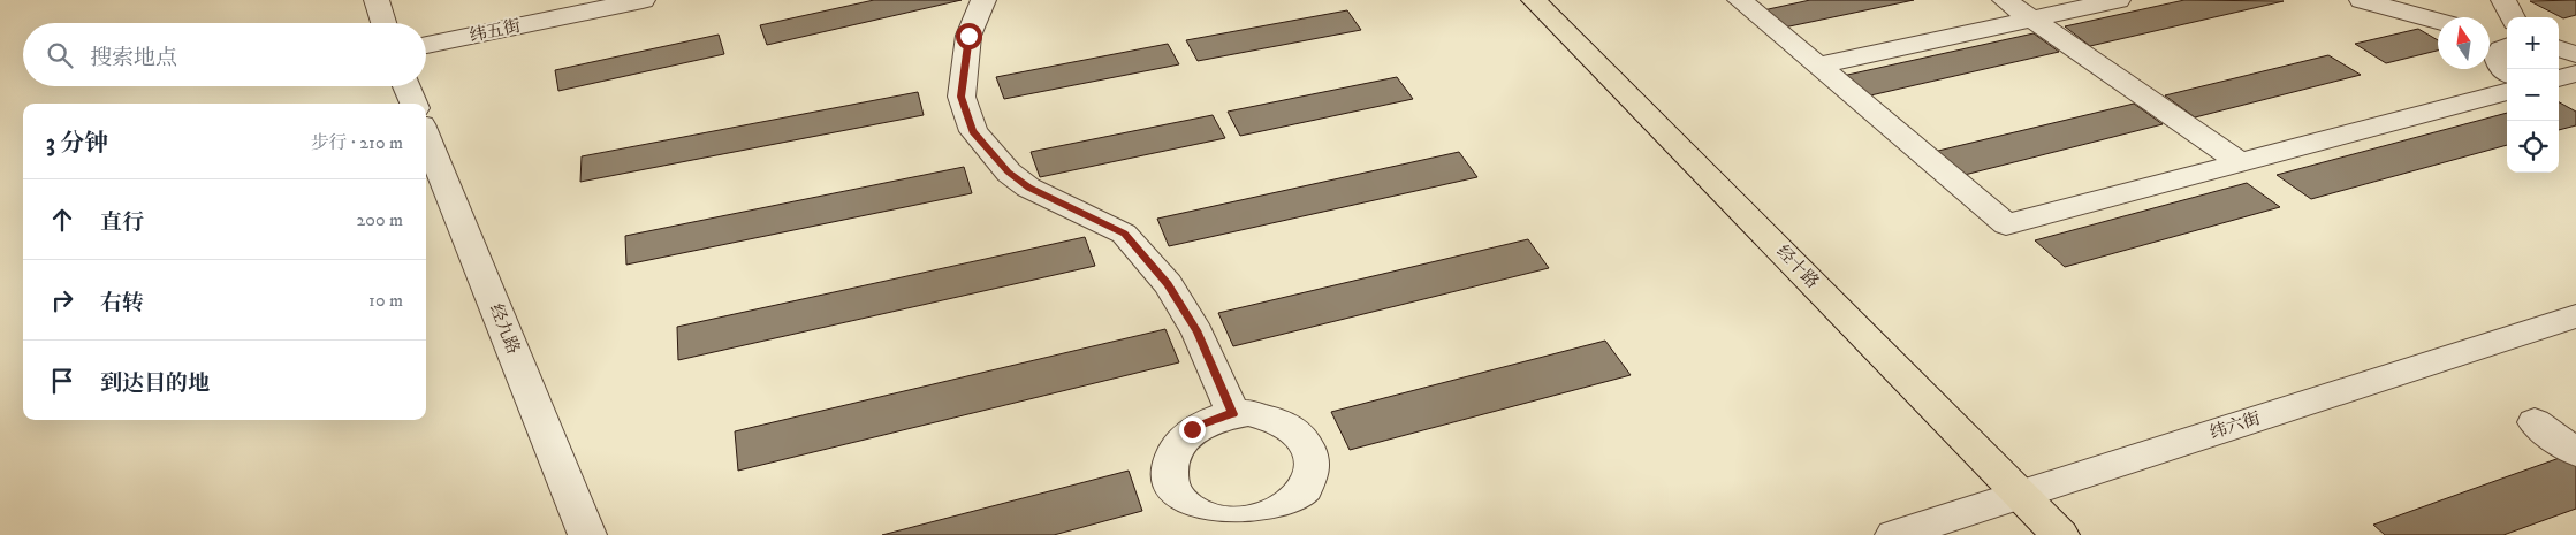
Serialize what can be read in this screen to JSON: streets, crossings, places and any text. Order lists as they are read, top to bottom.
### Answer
{
  "streets": {
    "main road": ["经十路"],
    "street": ["纬五街", "经九路", "纬六街"]
  },
  "crossings": [
    ["经十路", "纬六街"]
  ],
  "north": "top",
  "page": {
    "map_buttons": ["+", "−"],
    "search": "搜索地点",
    "heading": ["3 分钟", "步行 · 210 m"],
    "list": [
      ["直行", "200 m"],
      ["右转", "10 m"],
      "到达目的地"
    ]
  }
}
